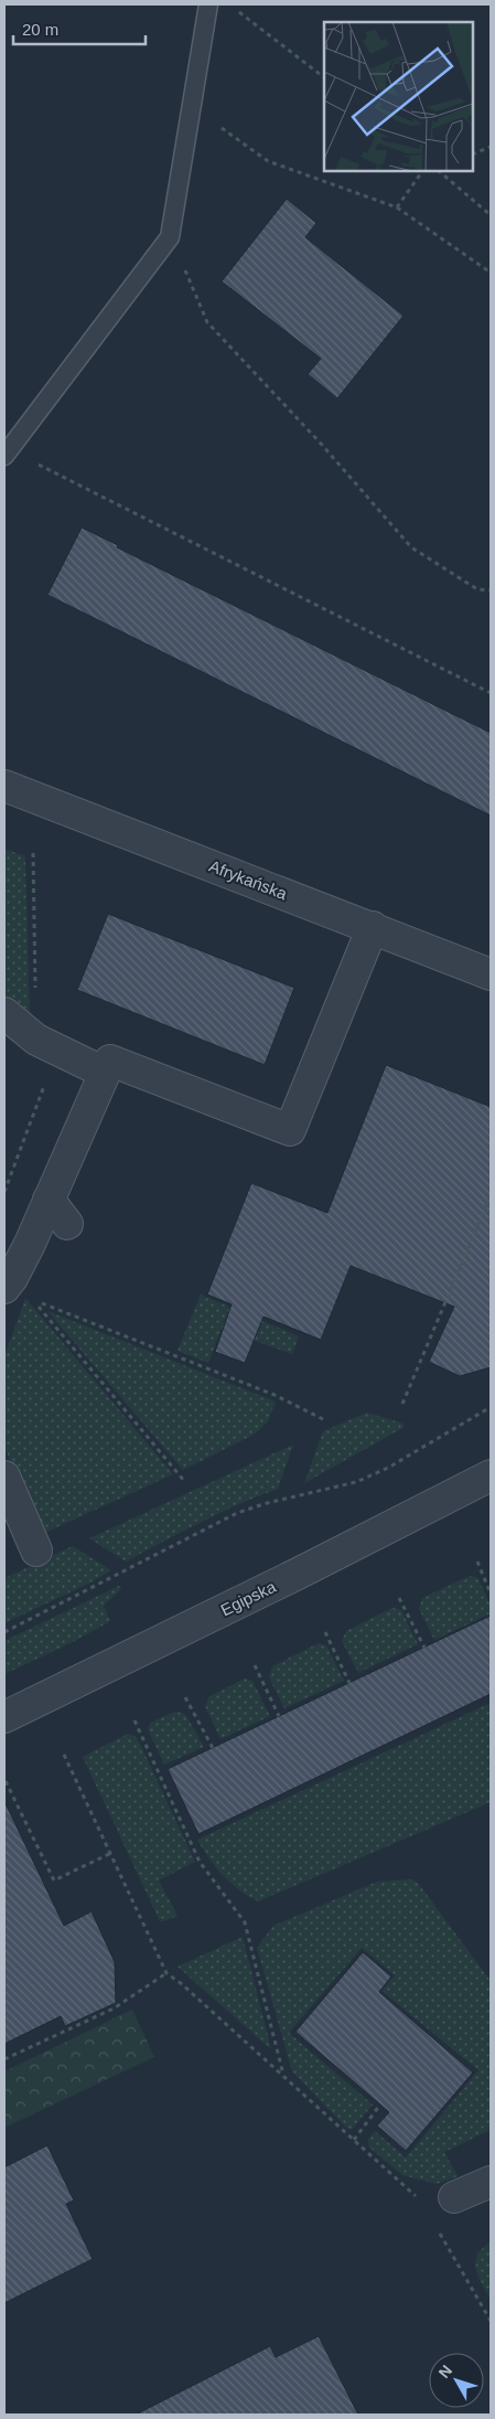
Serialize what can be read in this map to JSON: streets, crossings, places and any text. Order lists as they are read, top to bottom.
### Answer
{
  "streets": {
    "street": ["Afrykańska", "Egipska"]
  },
  "scale_bar": "20 m",
  "north": "top left"
}
